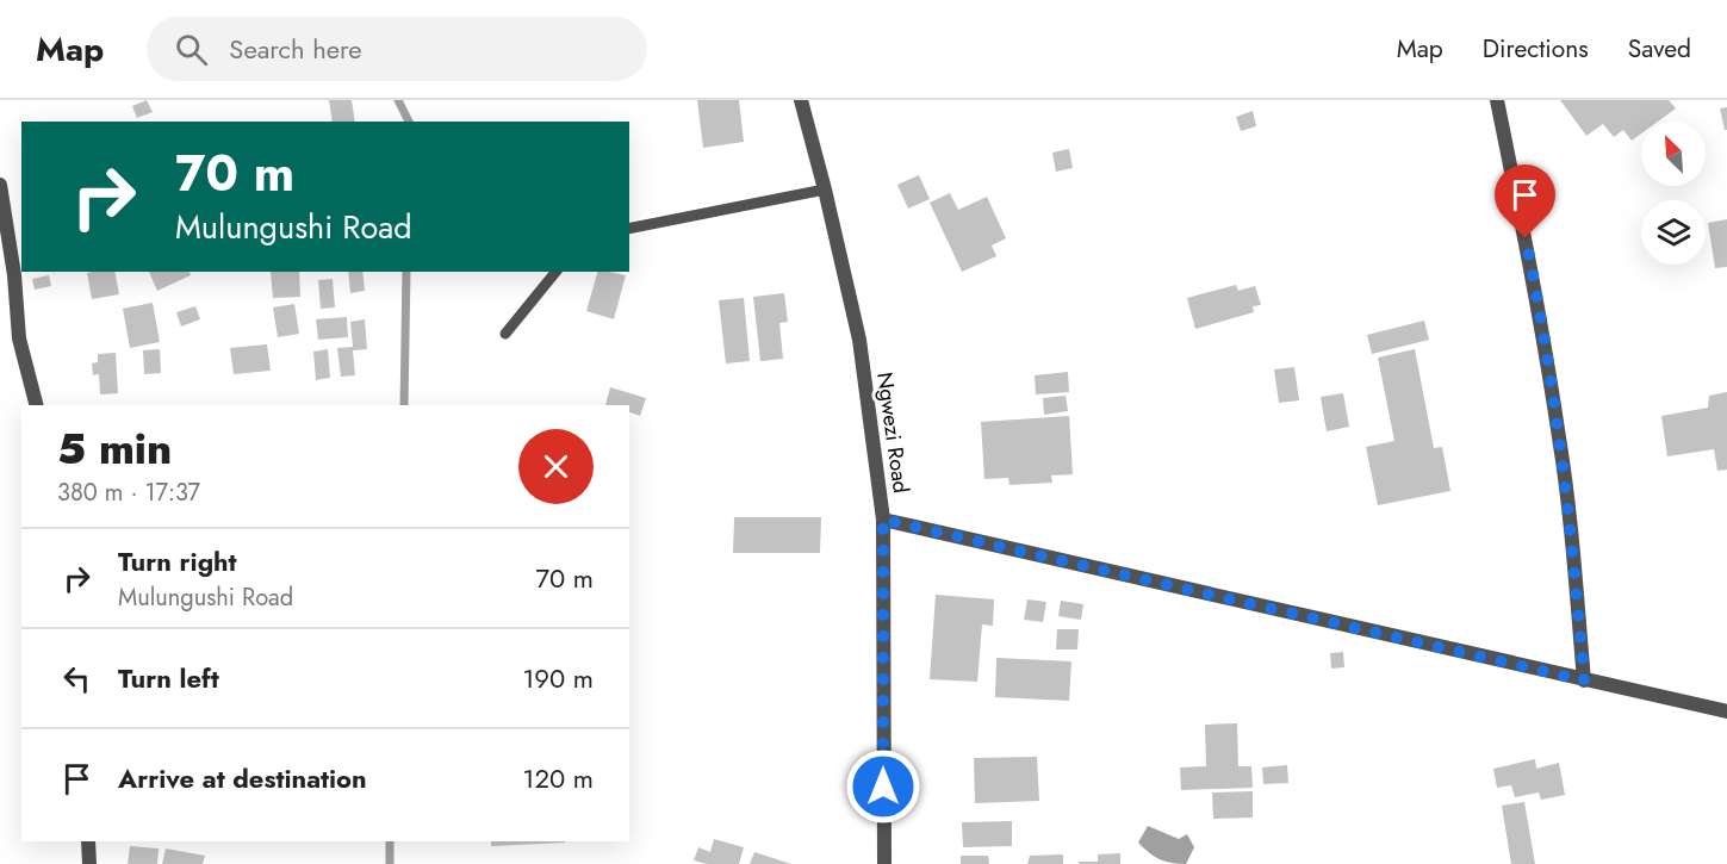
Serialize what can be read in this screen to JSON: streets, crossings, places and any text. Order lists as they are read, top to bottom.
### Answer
{
  "streets": {
    "street": ["Ngwezi Road"]
  },
  "north": "top left",
  "page": {
    "header": "Map",
    "search": "Search here",
    "nav": ["Map", "Directions", "Saved"],
    "turn": ["70 m", "Mulungushi Road"],
    "heading": ["5 min", "380 m · 17:37"],
    "list": [
      {
        "name": "Turn right",
        "note": "Mulungushi Road",
        "value": "70 m"
      },
      {
        "name": "Turn left",
        "value": "190 m"
      },
      {
        "name": "Arrive at destination",
        "value": "120 m"
      }
    ]
  }
}
